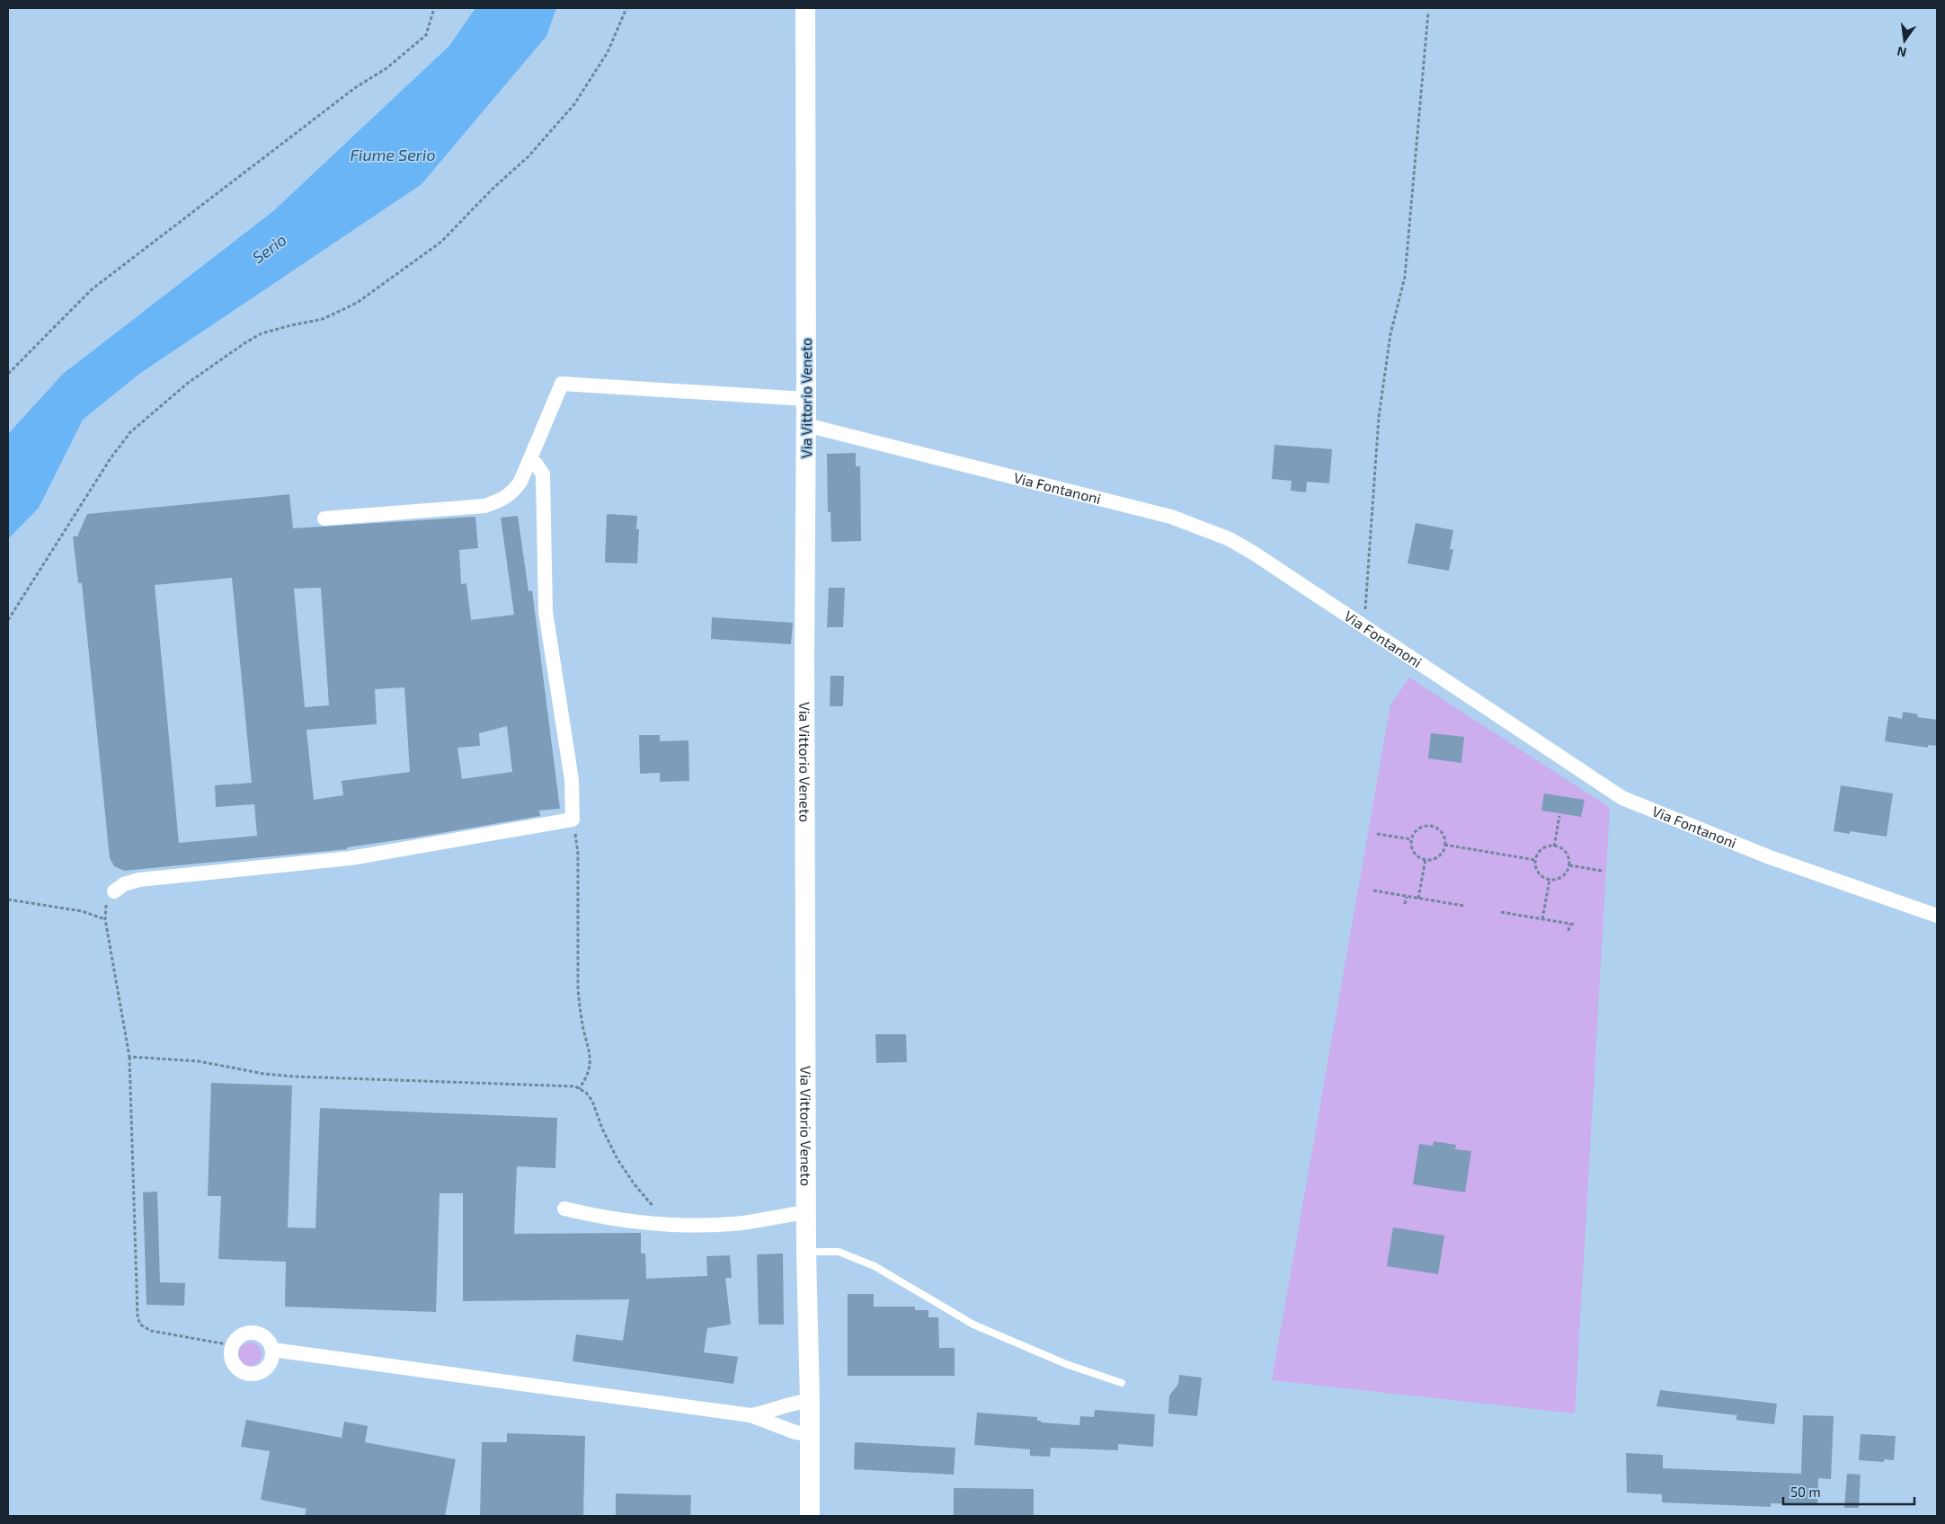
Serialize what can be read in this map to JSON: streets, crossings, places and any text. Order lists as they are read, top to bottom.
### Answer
{
  "streets": {
    "main road": ["Via Vittorio Veneto"],
    "street": ["Via Fontanoni"]
  },
  "crossings": [
    ["Via Vittorio Veneto", "Via Fontanoni"]
  ],
  "water": ["Fiume Serio", "Serio"],
  "scale_bar": "50 m",
  "north": "bottom"
}
